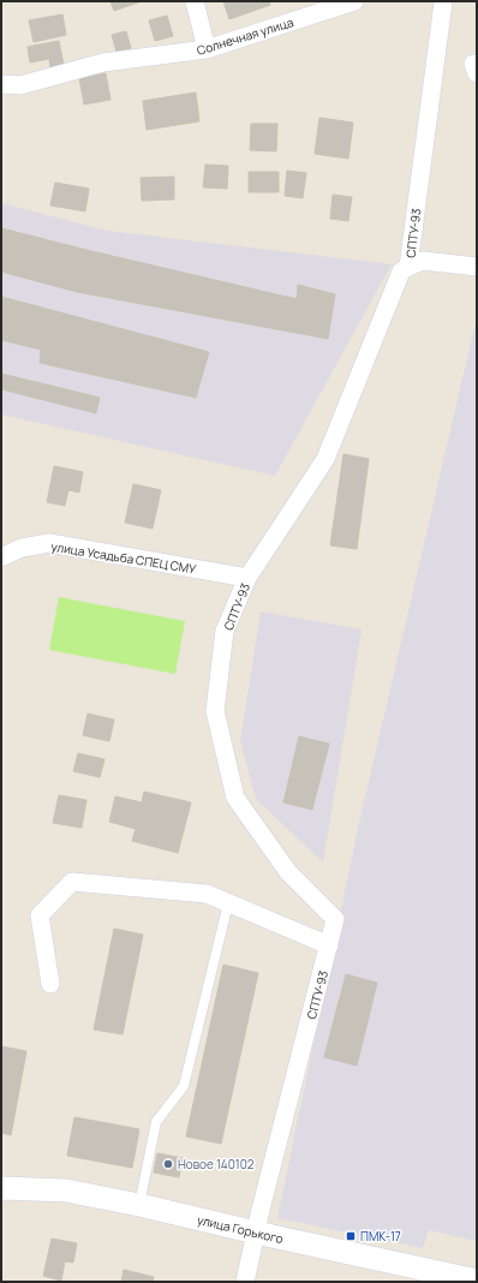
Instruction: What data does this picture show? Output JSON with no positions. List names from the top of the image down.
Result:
{
  "streets": {
    "street": [
      "Солнечная улица",
      "СПТУ-93",
      "улица Усадьба СПЕЦ СМУ",
      "улица Горького"
    ]
  },
  "crossings": [
    ["СПТУ-93", "улица Усадьба СПЕЦ СМУ"],
    ["СПТУ-93", "улица Горького"]
  ],
  "places": {
    "other": ["Новое 140102"],
    "transit": ["ПМК-17"]
  }
}
